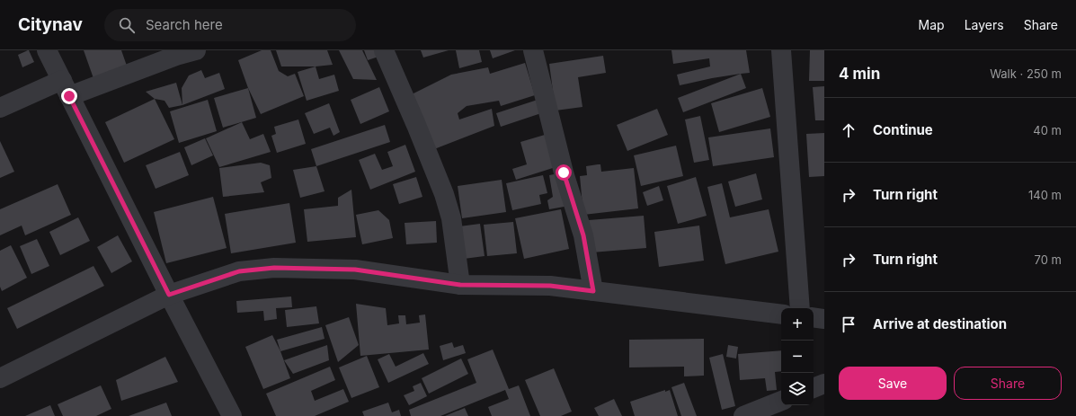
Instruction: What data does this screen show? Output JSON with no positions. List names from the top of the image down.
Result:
{
  "page": {
    "header": "Citynav",
    "search": "Search here",
    "nav": ["Map", "Layers", "Share"],
    "heading": ["4 min", "Walk · 250 m"],
    "list": [
      ["Continue", "40 m"],
      ["Turn right", "140 m"],
      ["Turn right", "70 m"],
      "Arrive at destination"
    ],
    "map_buttons": ["+", "−"],
    "buttons": ["Save", "Share"]
  }
}
